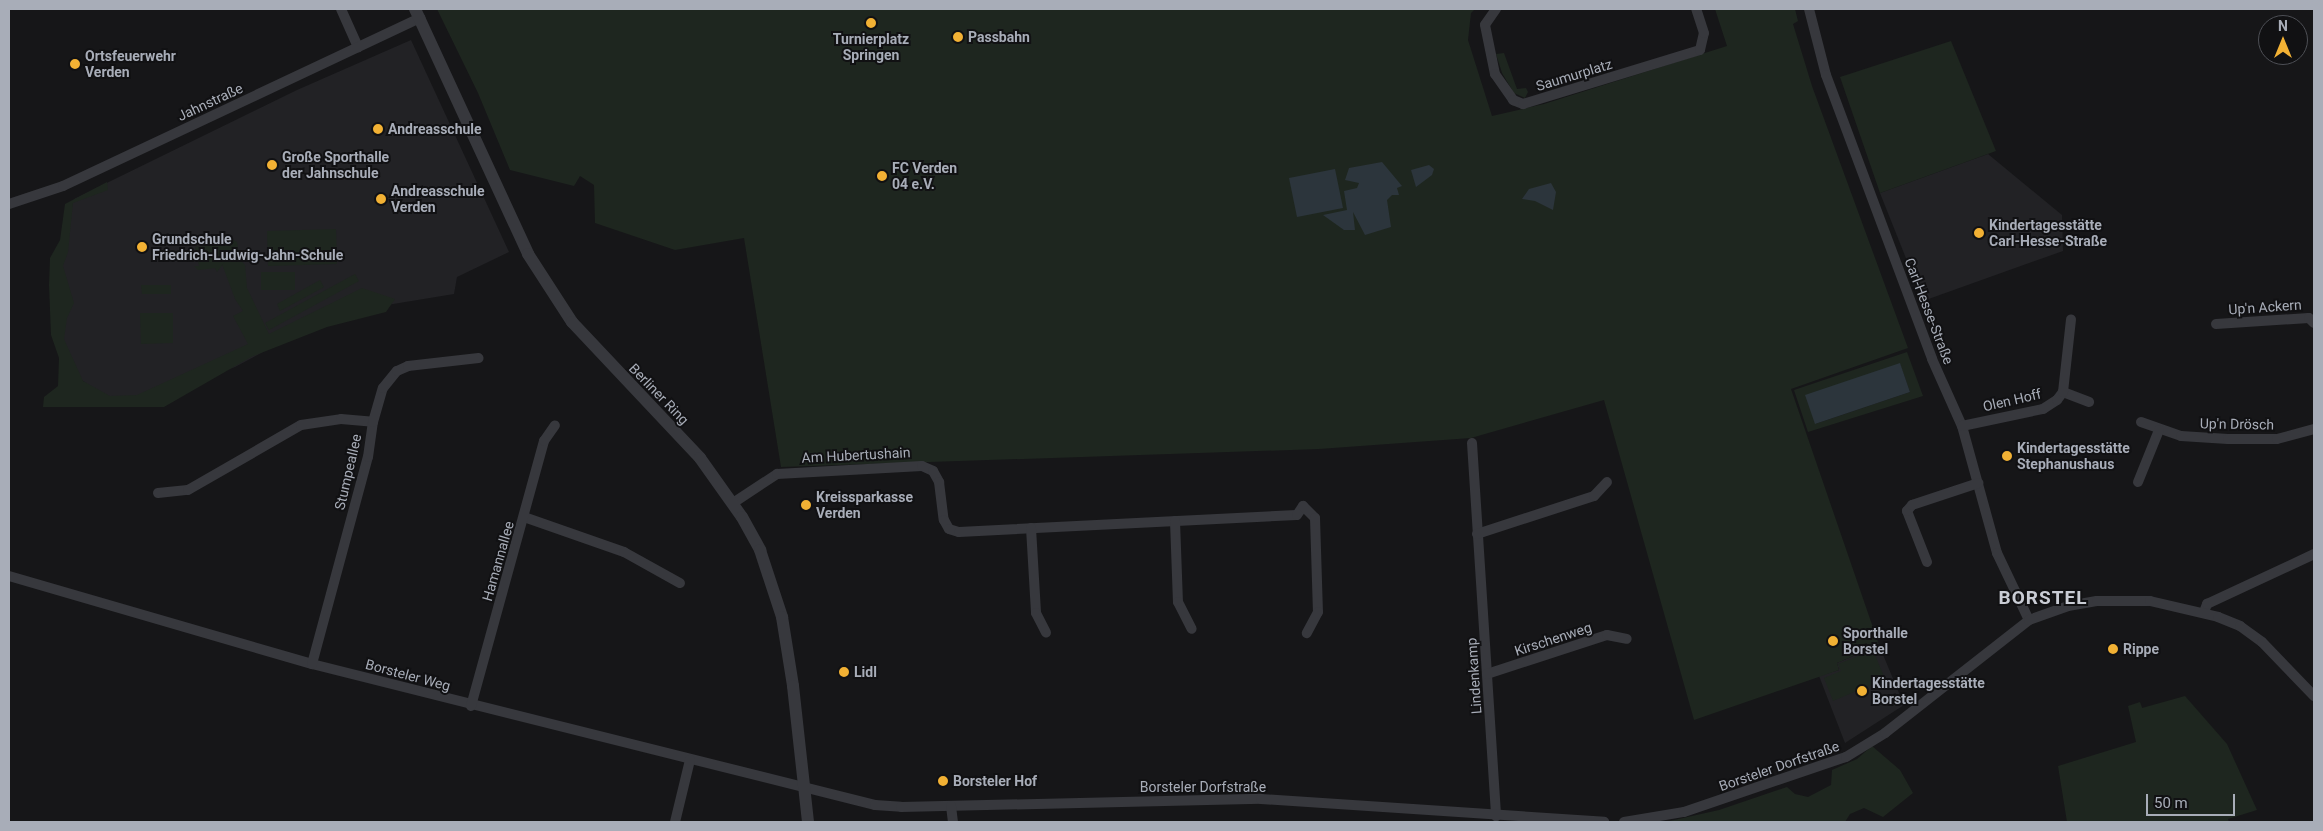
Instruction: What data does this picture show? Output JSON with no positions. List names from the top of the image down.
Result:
{
  "streets": {
    "street": [
      "Saumurplatz",
      "Jahnstraße",
      "Up'n Ackern",
      "Carl-Hesse-Straße",
      "Berliner Ring",
      "Olen Hoff",
      "Up'n Drösch",
      "Am Hubertushain",
      "Stumpeallee",
      "Hamannallee",
      "Kirschenweg",
      "Borsteler Weg",
      "Lindenkamp",
      "Borsteler Dorfstraße"
    ]
  },
  "crossings": [
    ["Jahnstraße", "Berliner Ring"],
    ["Carl-Hesse-Straße", "Olen Hoff"],
    ["Carl-Hesse-Straße", "Borsteler Dorfstraße"],
    ["Berliner Ring", "Am Hubertushain"],
    ["Berliner Ring", "Borsteler Weg"],
    ["Berliner Ring", "Borsteler Dorfstraße"],
    ["Stumpeallee", "Borsteler Weg"],
    ["Hamannallee", "Borsteler Weg"],
    ["Kirschenweg", "Lindenkamp"],
    ["Borsteler Weg", "Borsteler Dorfstraße"],
    ["Lindenkamp", "Borsteler Dorfstraße"]
  ],
  "districts": ["BORSTEL"],
  "places": [
    "Turnierplatz Springen",
    "Passbahn",
    "Ortsfeuerwehr Verden",
    "Andreasschule",
    "Große Sporthalle der Jahnschule",
    "FC Verden 04 e.V.",
    "Andreasschule Verden",
    "Kindertagesstätte Carl-Hesse-Straße",
    "Grundschule Friedrich-Ludwig-Jahn-Schule",
    "Kindertagesstätte Stephanushaus",
    "Kreissparkasse Verden",
    "Sporthalle Borstel",
    "Rippe",
    "Lidl",
    "Kindertagesstätte Borstel",
    "Borsteler Hof"
  ],
  "scale_bar": "50 m",
  "north": "top"
}
